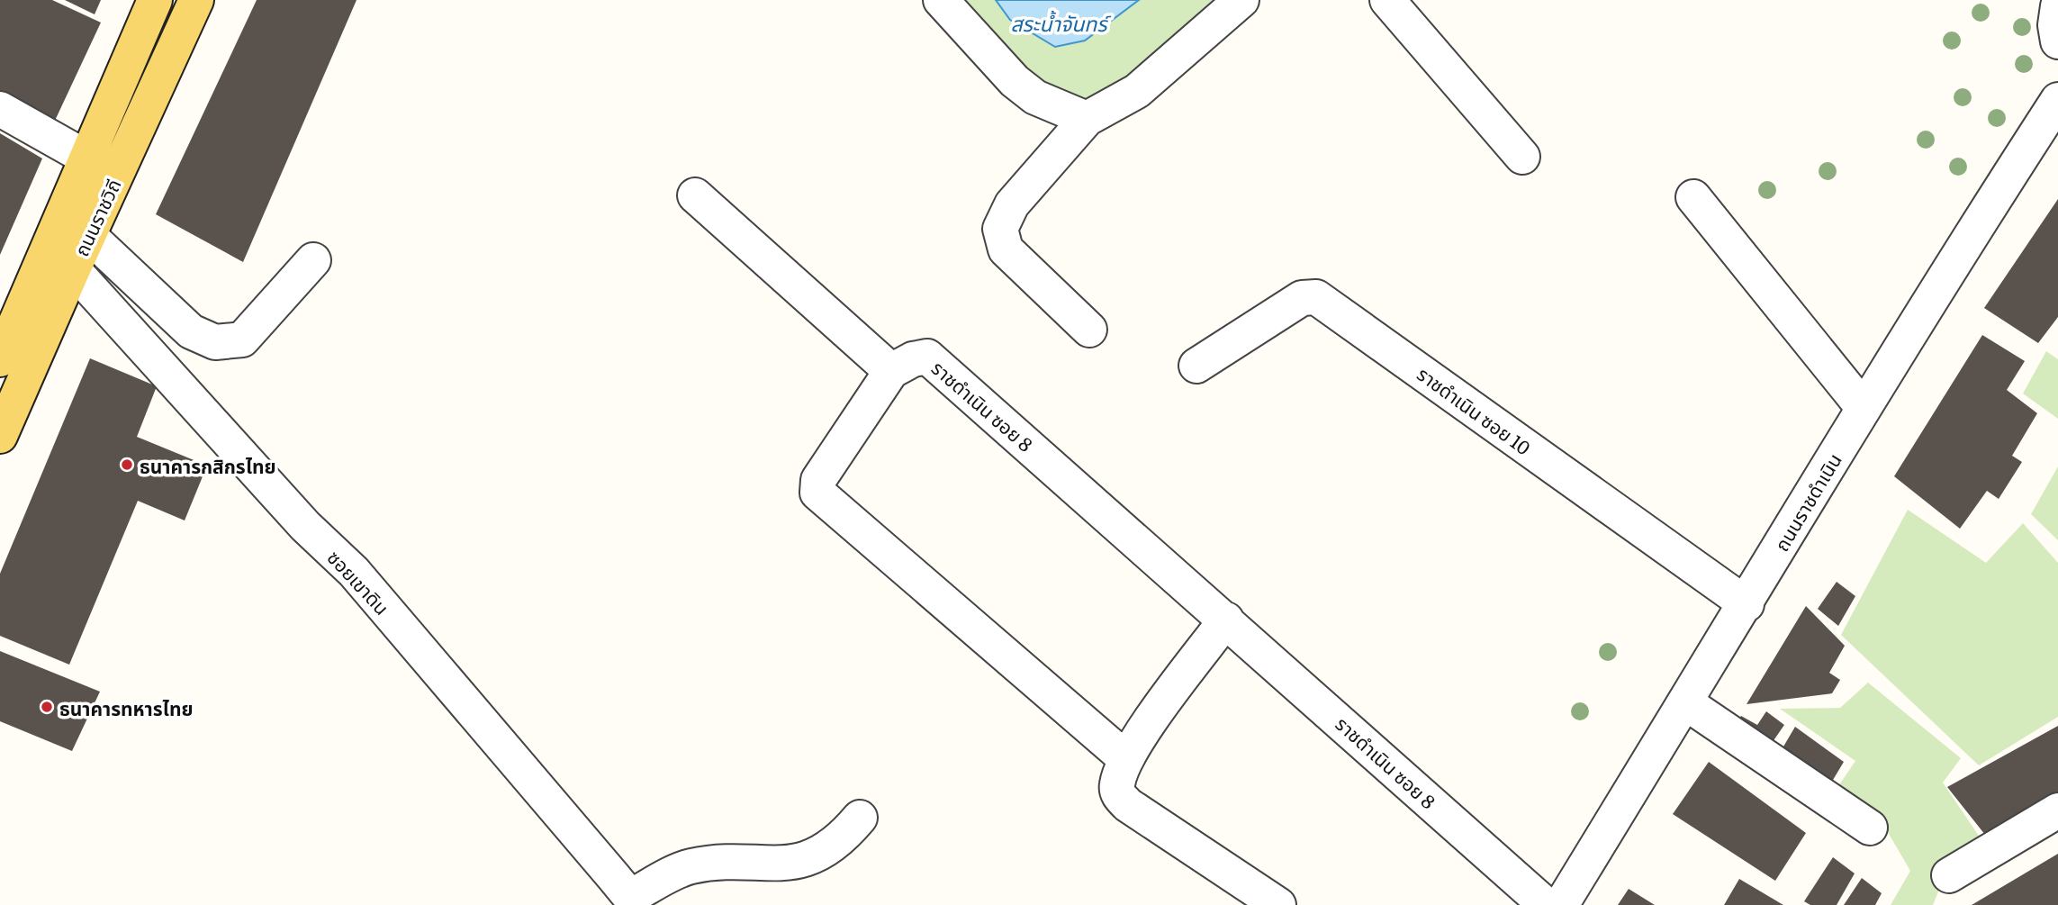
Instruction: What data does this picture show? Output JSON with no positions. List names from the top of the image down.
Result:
{
  "streets": {
    "main road": ["ถนนราชวิถี"],
    "street": [
      "ราชดำเนิน ซอย 8",
      "ราชดำเนิน ซอย 10",
      "ถนนราชดำเนิน",
      "ซอยเขาดิน"
    ]
  },
  "crossings": [
    ["ถนนราชวิถี", "ซอยเขาดิน"],
    ["ราชดำเนิน ซอย 10", "ถนนราชดำเนิน"]
  ],
  "water": ["สระน้ำจันทร์"],
  "places": ["ธนาคารกสิกรไทย", "ธนาคารทหารไทย"]
}
